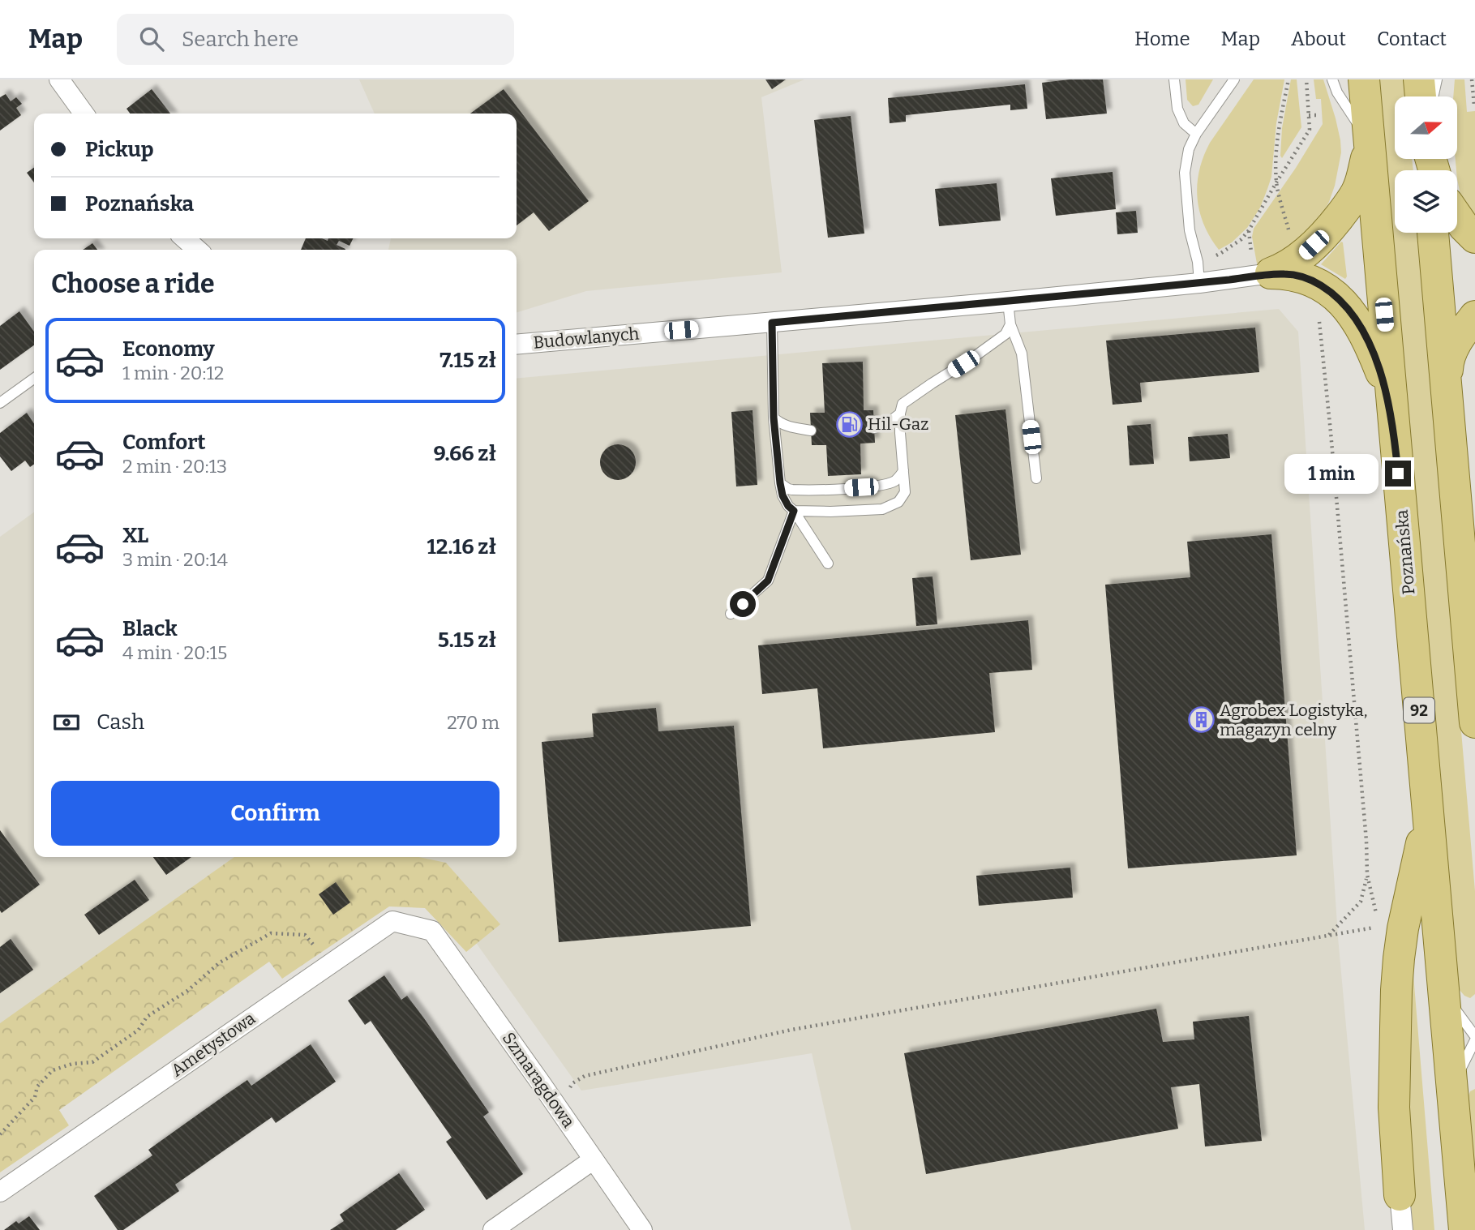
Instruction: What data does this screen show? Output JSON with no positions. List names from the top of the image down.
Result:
{
  "streets": {
    "main road": ["Poznańska", "92"],
    "street": ["Budowlanych", "Ametystowa", "Szmaragdowa"]
  },
  "crossings": [
    ["Poznańska", "92"],
    ["Ametystowa", "Szmaragdowa"]
  ],
  "places": {
    "fuel station": ["Hil-Gaz"],
    "building": ["Agrobex Logistyka, magazyn celny"]
  },
  "north": "right",
  "page": {
    "header": "Map",
    "search": "Search here",
    "nav": [
      "Home",
      "Map",
      "About",
      "Contact"
    ],
    "banner": ["Pickup", "Poznańska"],
    "heading": "Choose a ride",
    "list": [
      {
        "name": "Economy",
        "note": "1 min · 20:12",
        "value": "7.15 zł"
      },
      {
        "name": "Comfort",
        "note": "2 min · 20:13",
        "value": "9.66 zł"
      },
      {
        "name": "XL",
        "note": "3 min · 20:14",
        "value": "12.16 zł"
      },
      {
        "name": "Black",
        "note": "4 min · 20:15",
        "value": "5.15 zł"
      }
    ],
    "bubble": "1 min",
    "pay": ["Cash", "270 m"],
    "buttons": "Confirm"
  }
}
